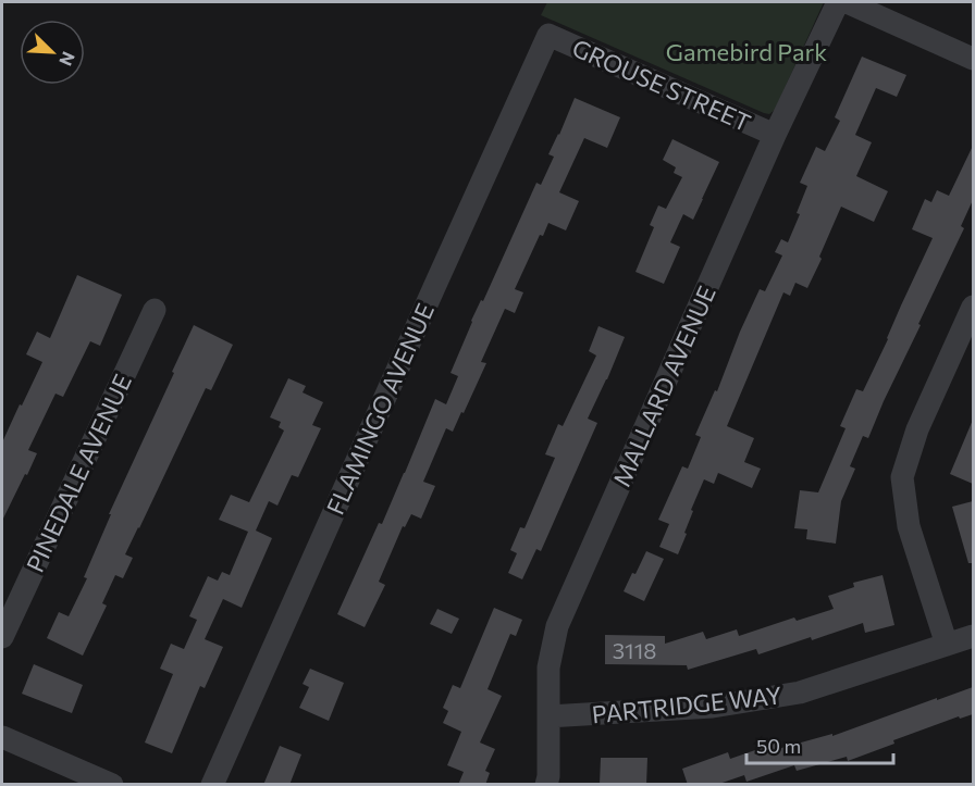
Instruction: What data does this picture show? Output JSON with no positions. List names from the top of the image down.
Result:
{
  "streets": {
    "street": [
      "GROUSE STREET",
      "MALLARD AVENUE",
      "FLAMINGO AVENUE",
      "PINEDALE AVENUE",
      "PARTRIDGE WAY"
    ]
  },
  "crossings": [
    ["GROUSE STREET", "MALLARD AVENUE"],
    ["GROUSE STREET", "FLAMINGO AVENUE"],
    ["MALLARD AVENUE", "PARTRIDGE WAY"]
  ],
  "parks": ["Gamebird Park"],
  "house_numbers": ["3118"],
  "scale_bar": "50 m",
  "north": "bottom right"
}
